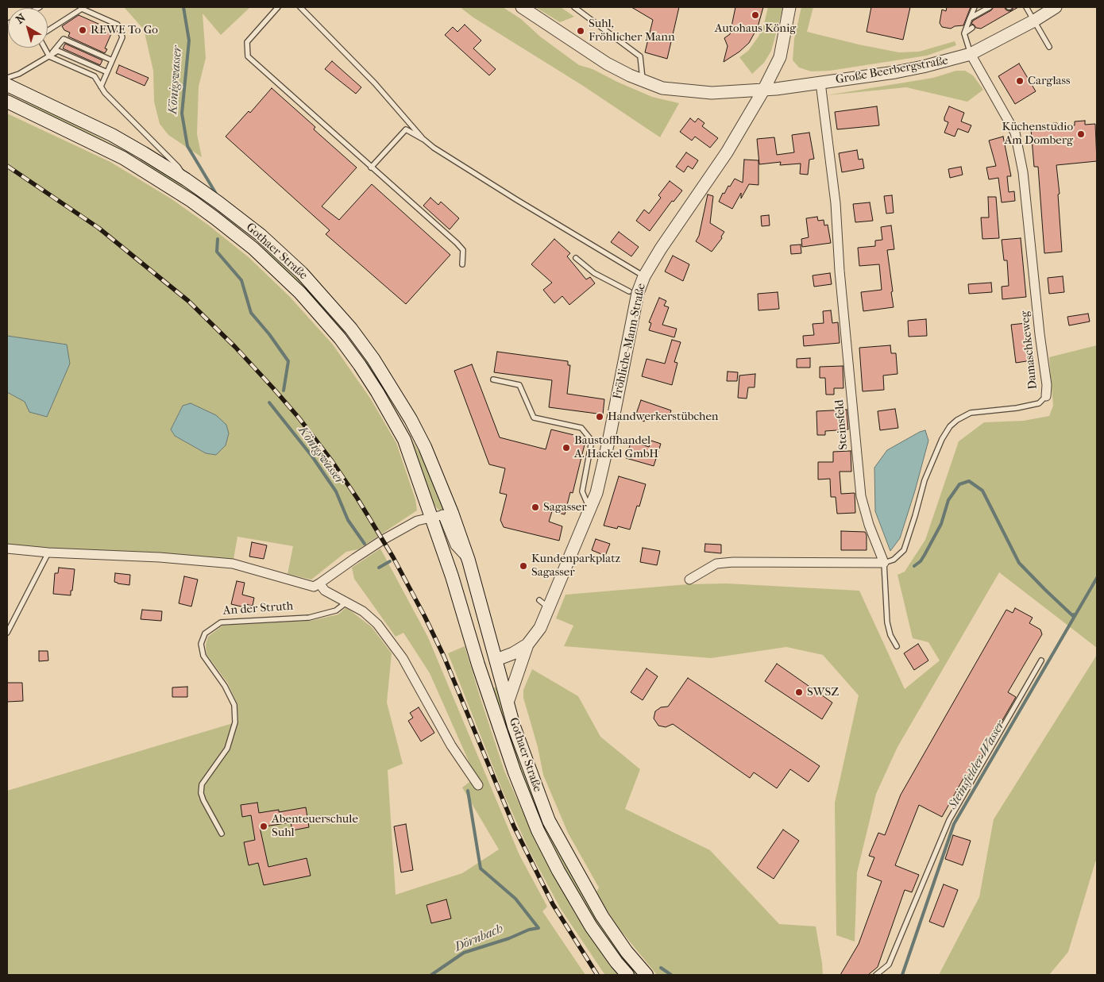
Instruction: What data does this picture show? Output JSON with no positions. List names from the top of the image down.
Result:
{
  "streets": {
    "main road": ["Gothaer Straße"],
    "street": [
      "Große Beerbergstraße",
      "Fröhliche-Mann-Straße",
      "Damaschkeweg",
      "Steinsfeld"
    ],
    "lane": ["An der Struth"]
  },
  "crossings": [
    ["Große Beerbergstraße", "Fröhliche-Mann-Straße"],
    ["Große Beerbergstraße", "Damaschkeweg"],
    ["Große Beerbergstraße", "Steinsfeld"],
    ["Gothaer Straße", "Fröhliche-Mann-Straße"],
    ["Damaschkeweg", "Steinsfeld"]
  ],
  "water": ["Königswasser", "Steinsfelder Wasser", "Dörnbach"],
  "places": [
    "Autohaus König",
    "REWE To Go",
    "Suhl, Fröhlicher Mann",
    "Carglass",
    "Küchenstudio Am Domberg",
    "Handwerkerstübchen",
    "Baustoffhandel A. Hackel GmbH",
    "Sagasser",
    "Kundenparkplatz Sagasser",
    "SWSZ",
    "Abenteuerschule Suhl"
  ],
  "north": "top left"
}
